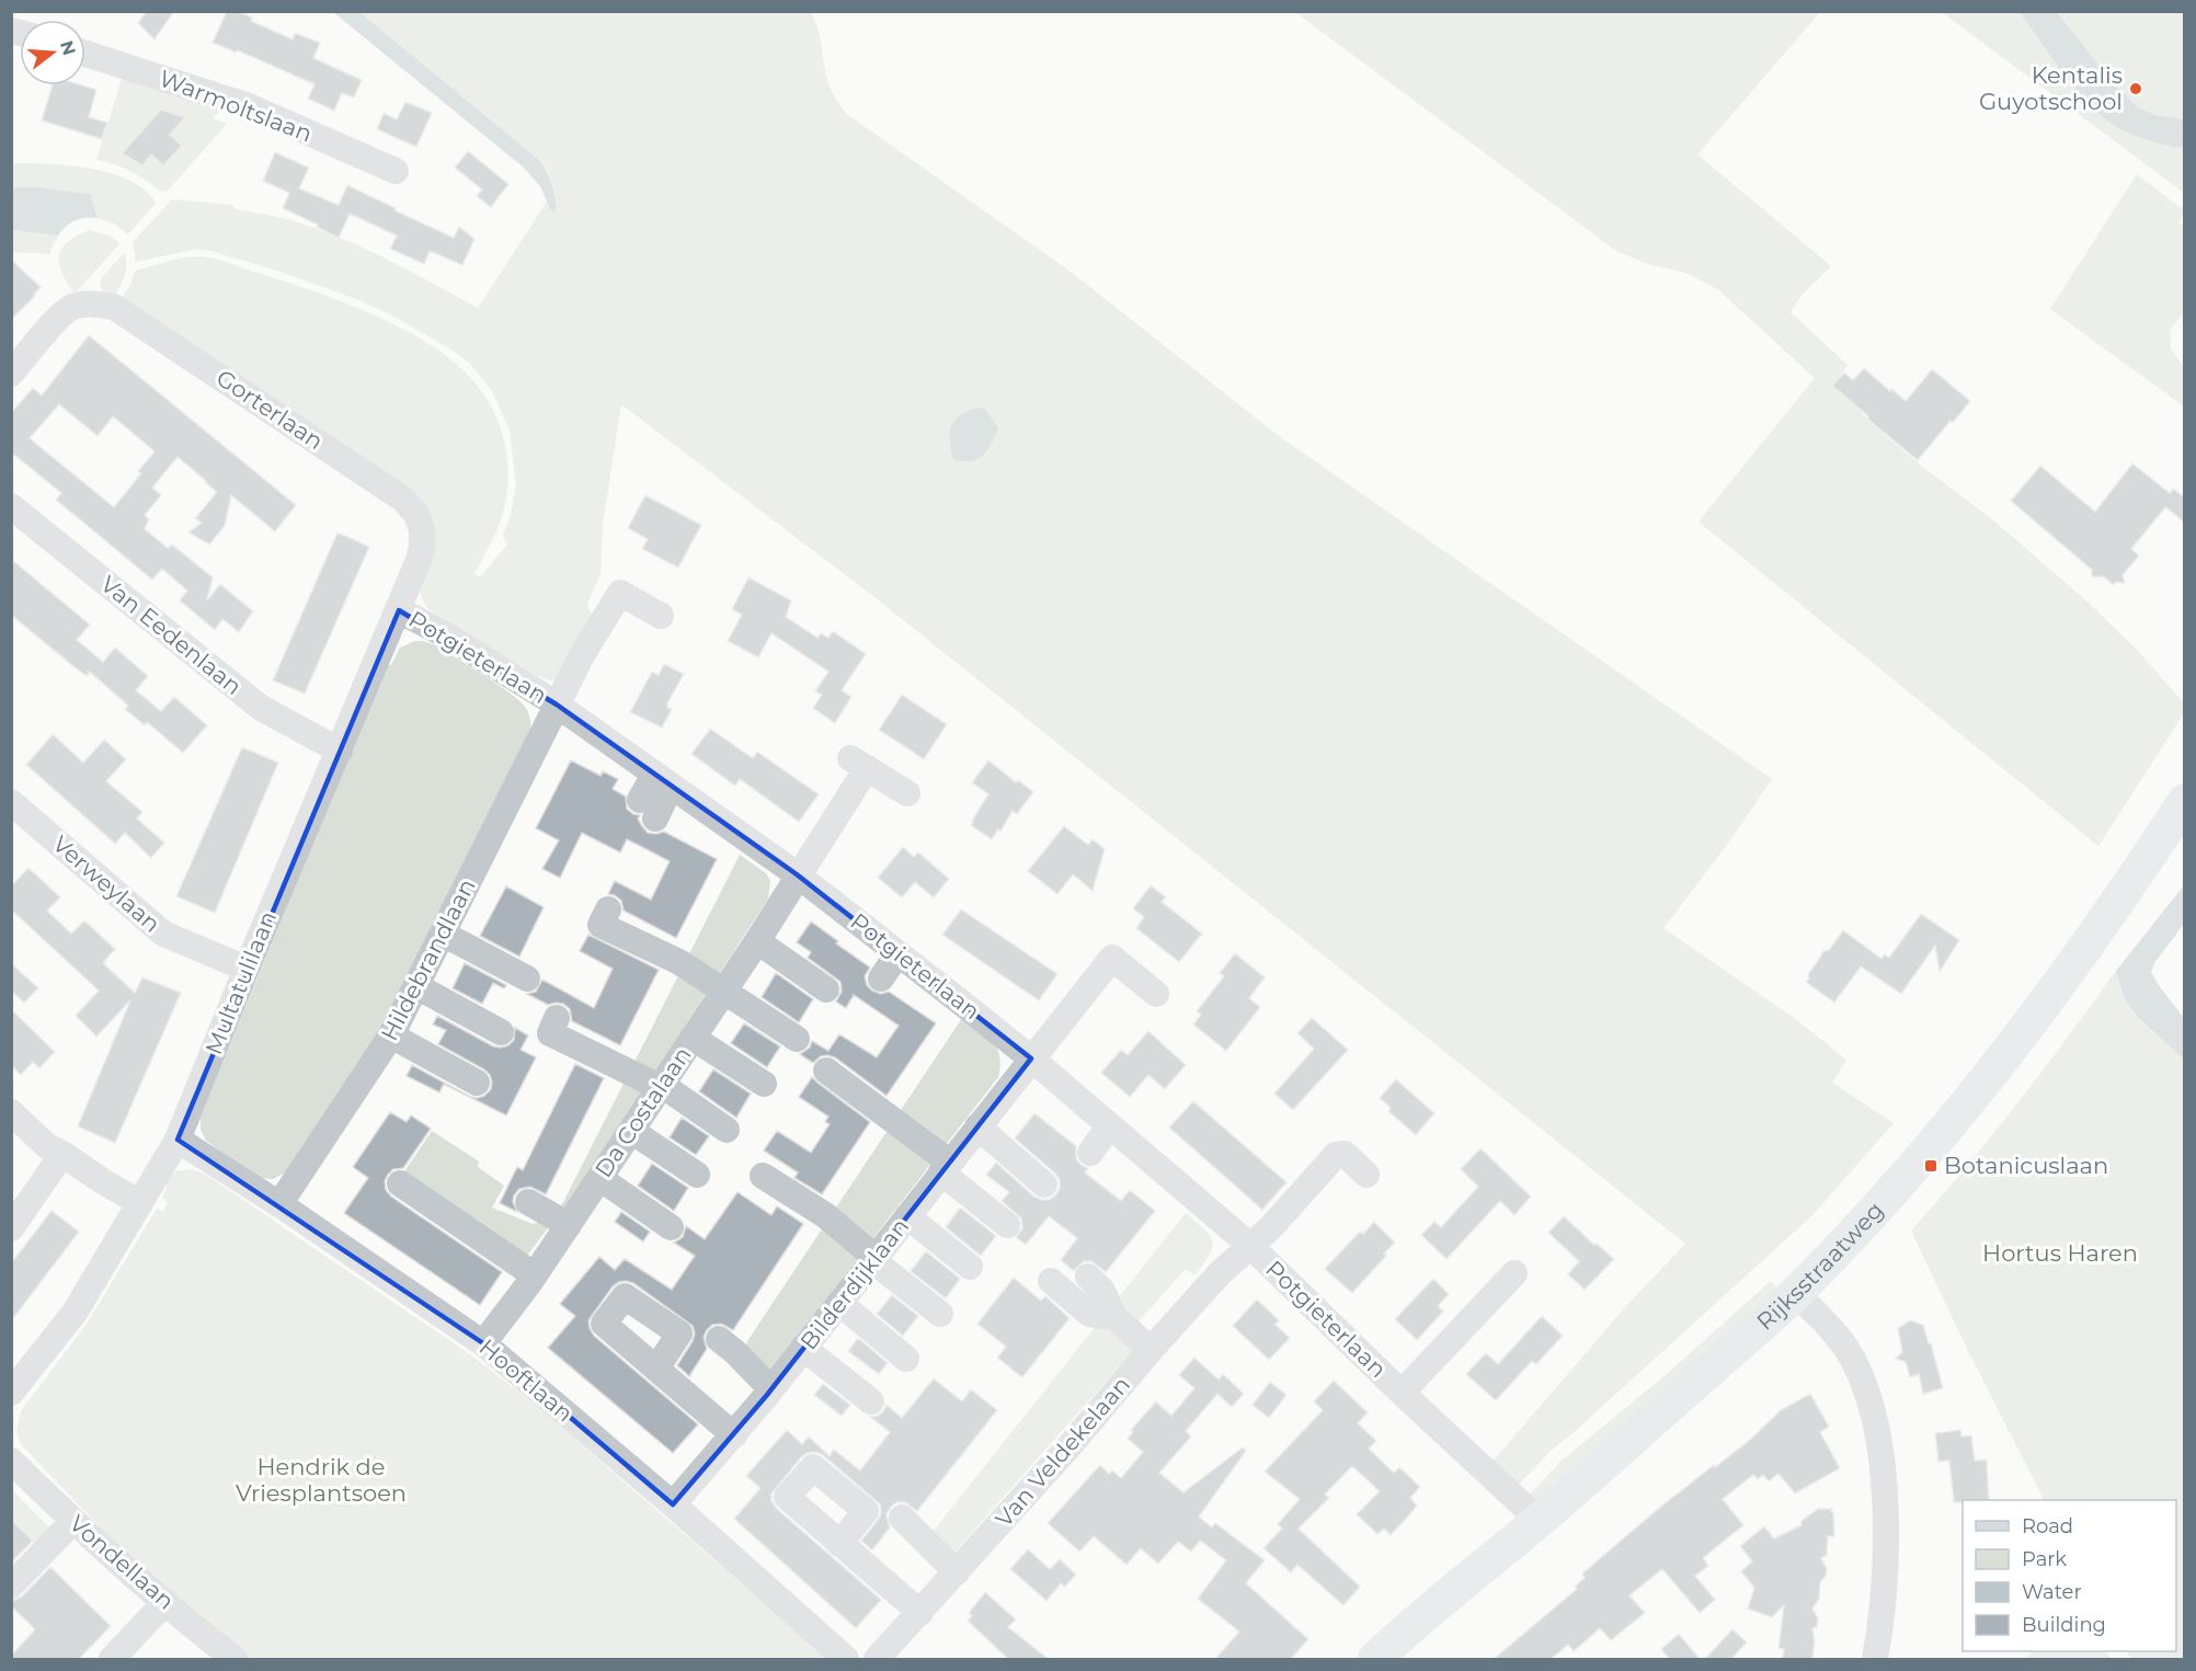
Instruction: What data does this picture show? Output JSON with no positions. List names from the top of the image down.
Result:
{
  "streets": {
    "main road": ["Rijksstraatweg"],
    "street": [
      "Warmoltslaan",
      "Gorterlaan",
      "Van Eedenlaan",
      "Potgieterlaan",
      "Verweylaan",
      "Hildebrandlaan",
      "Multatulilaan",
      "Da Costalaan",
      "Bilderdijklaan",
      "Hooftlaan",
      "Van Veldekelaan",
      "Vondellaan"
    ]
  },
  "crossings": [
    ["Gorterlaan", "Multatulilaan"],
    ["Van Eedenlaan", "Multatulilaan"],
    ["Potgieterlaan", "Hildebrandlaan"],
    ["Potgieterlaan", "Multatulilaan"],
    ["Potgieterlaan", "Da Costalaan"],
    ["Potgieterlaan", "Rijksstraatweg"],
    ["Potgieterlaan", "Bilderdijklaan"],
    ["Potgieterlaan", "Van Veldekelaan"],
    ["Verweylaan", "Multatulilaan"],
    ["Hildebrandlaan", "Hooftlaan"],
    ["Multatulilaan", "Hooftlaan"],
    ["Da Costalaan", "Hooftlaan"],
    ["Bilderdijklaan", "Hooftlaan"]
  ],
  "parks": ["Hortus Haren", "Hendrik de Vriesplantsoen"],
  "places": {
    "other": ["Kentalis Guyotschool"],
    "transit": ["Botanicuslaan"]
  },
  "legend": [
    "Road",
    "Park",
    "Water",
    "Building"
  ],
  "north": "right"
}
